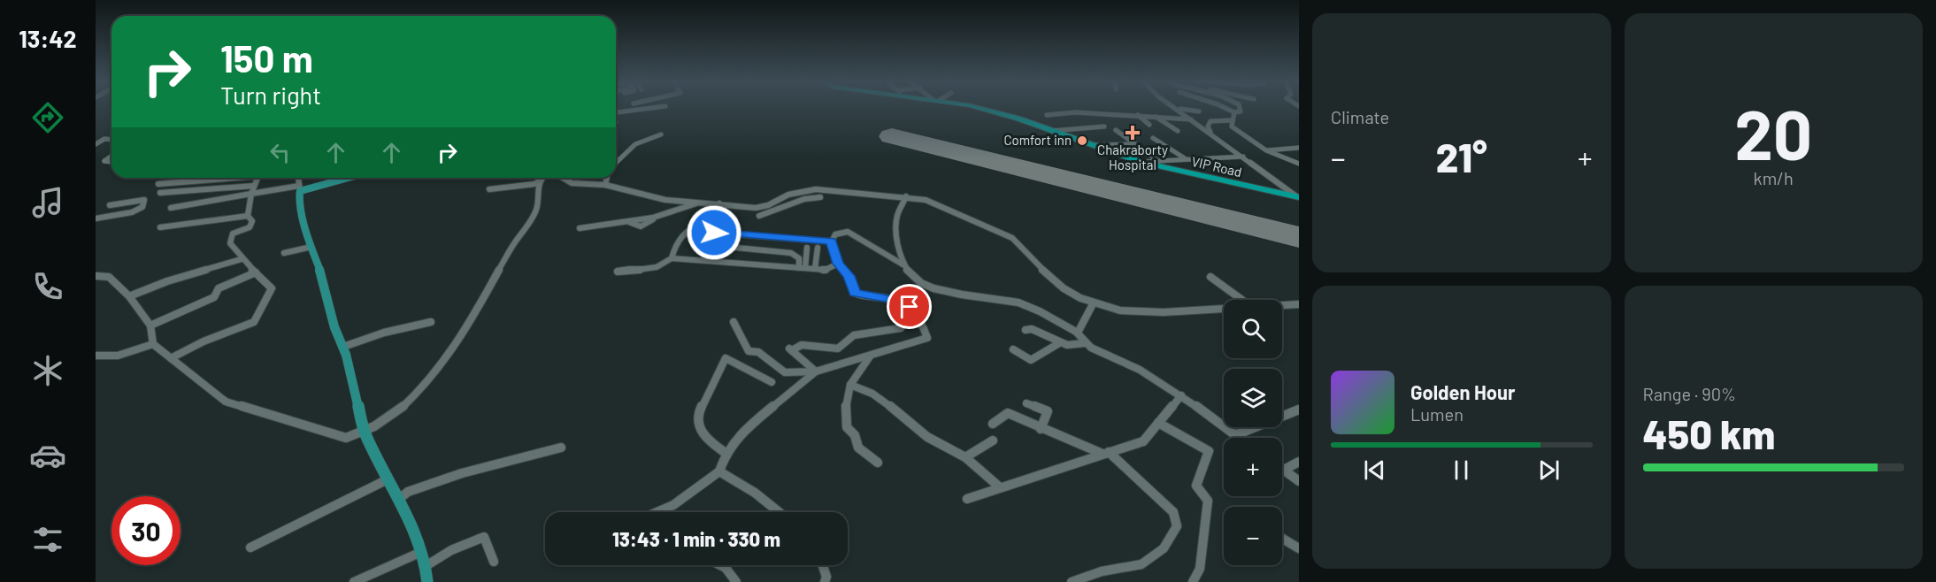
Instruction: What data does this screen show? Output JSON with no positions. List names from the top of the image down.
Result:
{
  "streets": {
    "highway": ["VIP Road"]
  },
  "places": {
    "health": ["Chakraborty Hospital"],
    "other": ["Comfort inn"]
  },
  "page": {
    "tabs": "13:42",
    "tile": [
      "Climate",
      ["20", "km/h"],
      ["Range · 90%", "450 km"]
    ],
    "turn": ["150 m", "Turn right"],
    "heat": ["−", "21°", "+"],
    "map_buttons": ["+", "−"],
    "song": ["Golden Hour", "Lumen"],
    "limit": "30",
    "trip": "13:43 · 1 min · 330 m"
  }
}
